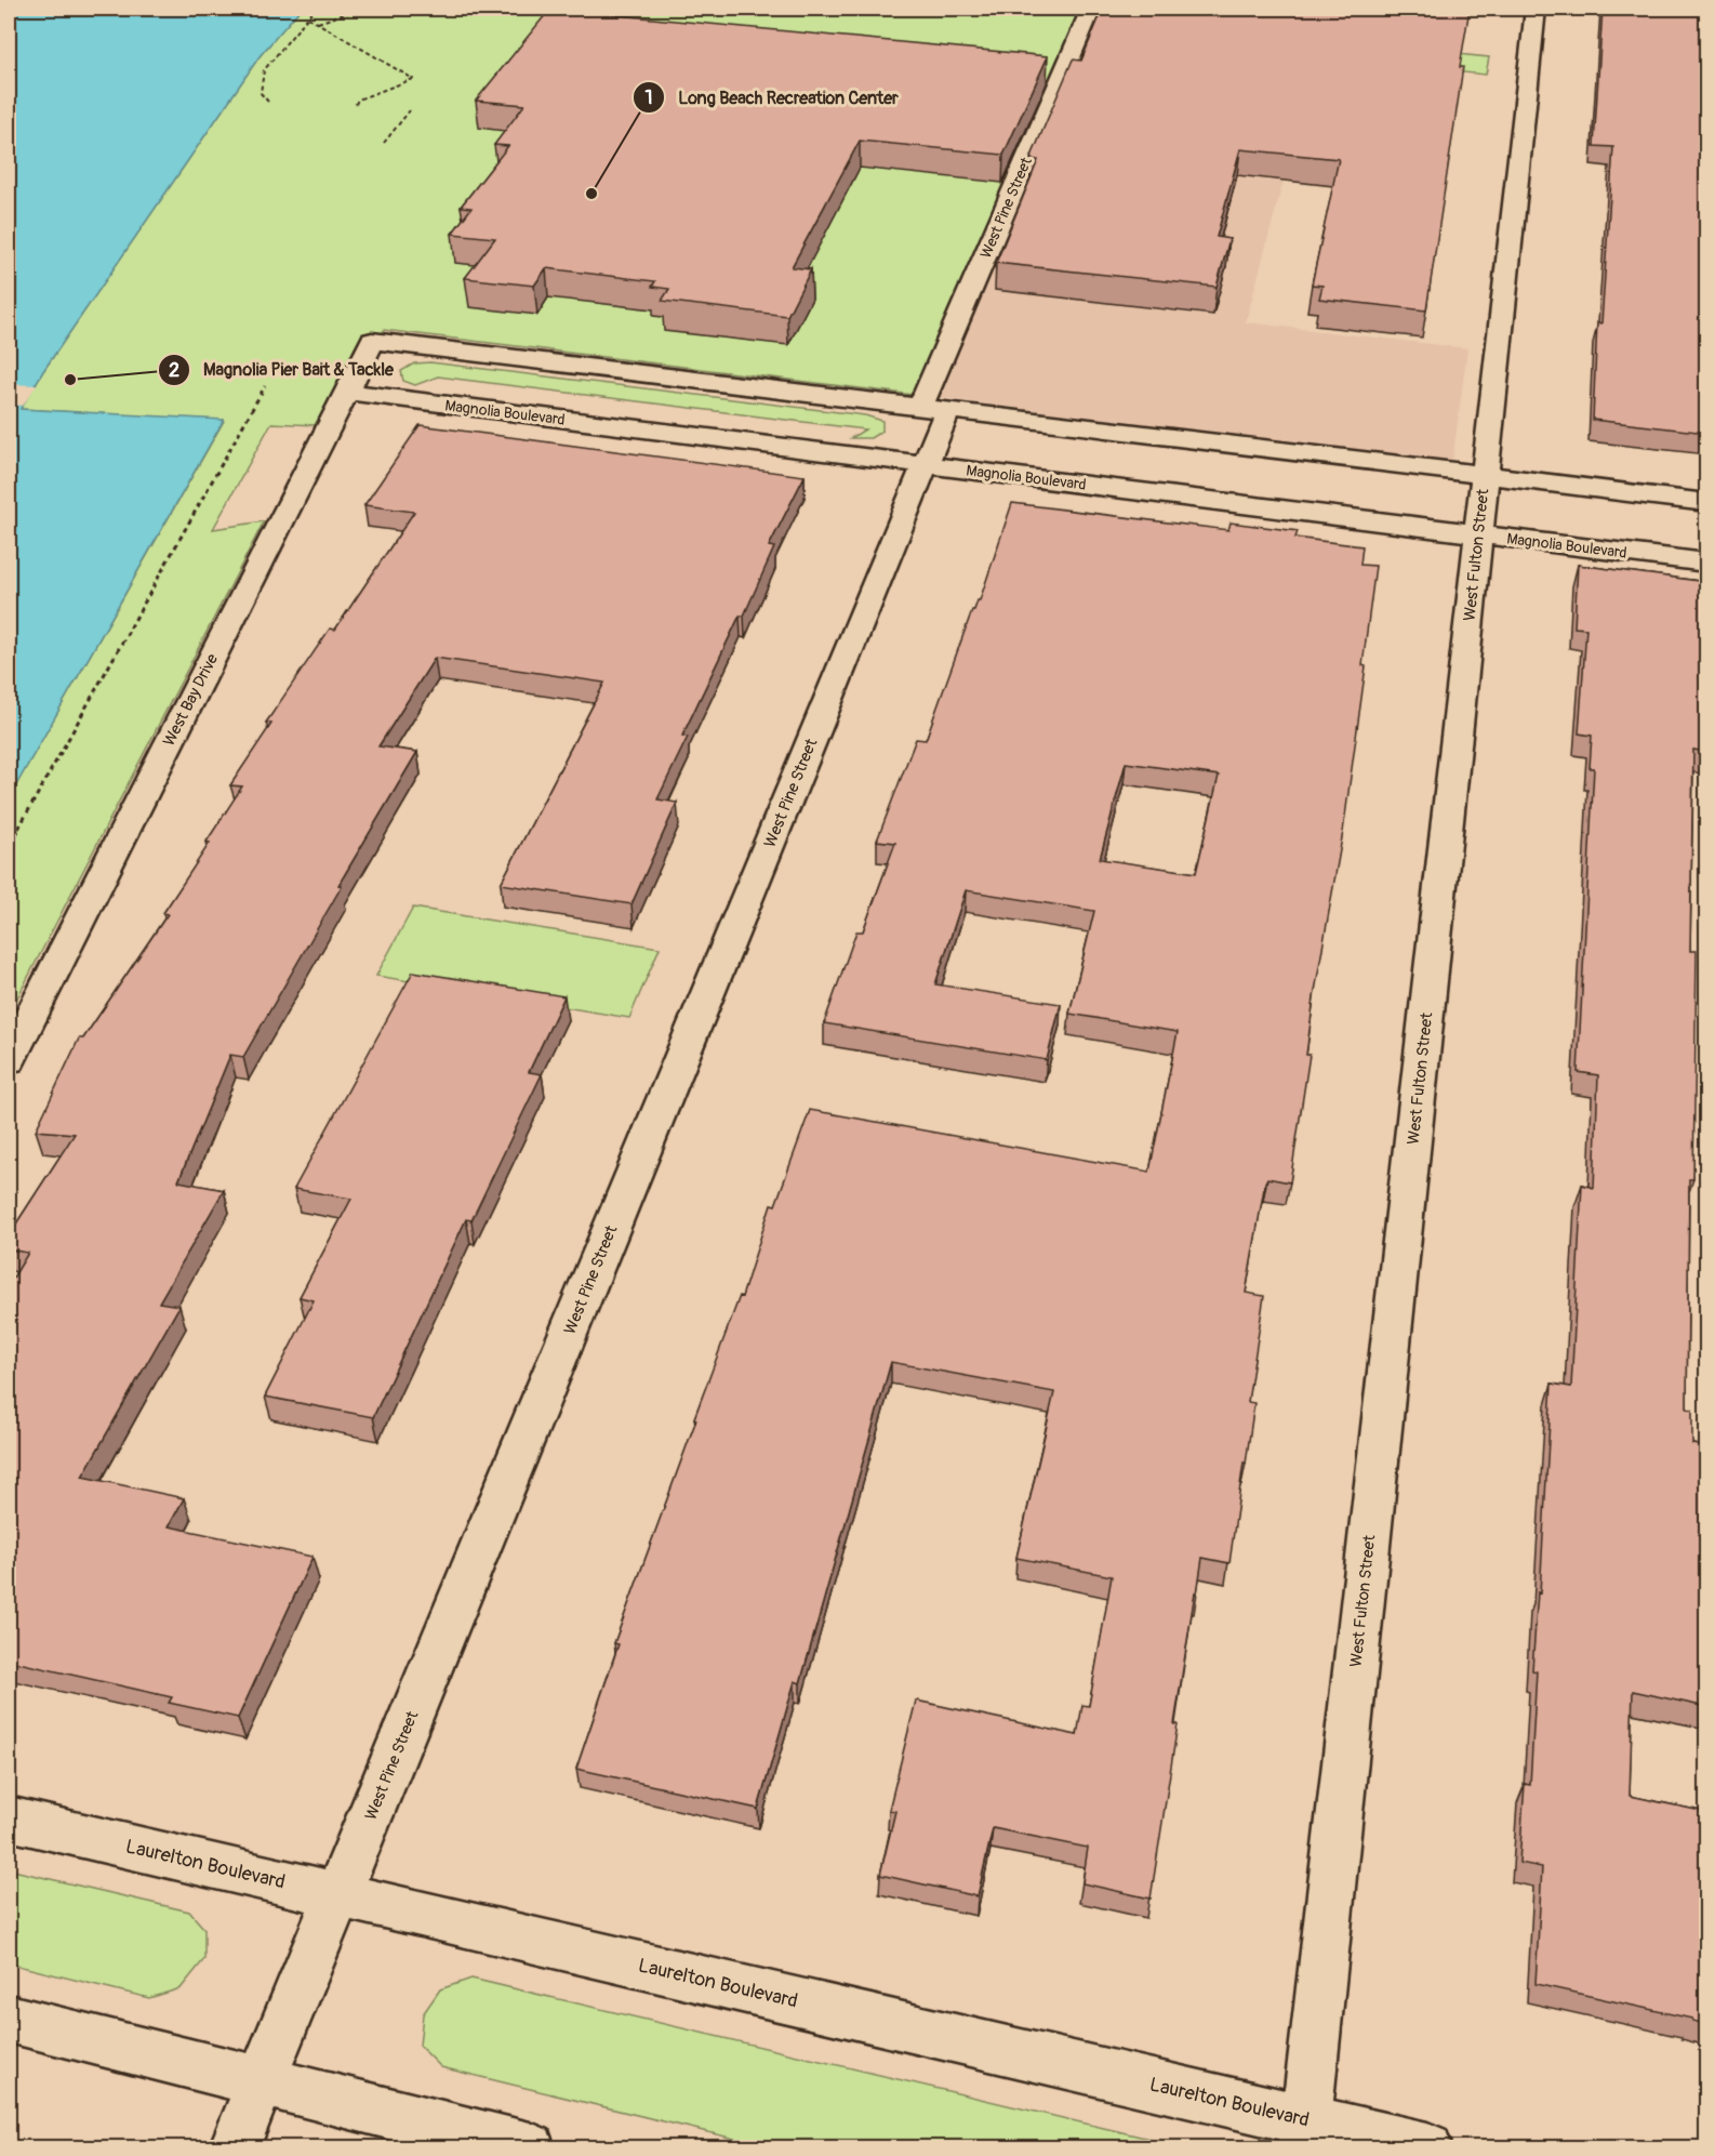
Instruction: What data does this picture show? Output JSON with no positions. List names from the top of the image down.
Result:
{
  "streets": {
    "street": [
      "West Pine Street",
      "Magnolia Boulevard",
      "West Fulton Street",
      "West Bay Drive",
      "Laurelton Boulevard"
    ]
  },
  "crossings": [
    ["West Pine Street", "Magnolia Boulevard"],
    ["West Pine Street", "West Bay Drive"],
    ["West Pine Street", "Laurelton Boulevard"],
    ["Magnolia Boulevard", "West Fulton Street"],
    ["Magnolia Boulevard", "West Bay Drive"],
    ["West Fulton Street", "Laurelton Boulevard"]
  ],
  "places": ["Long Beach Recreation Center", "Magnolia Pier Bait & Tackle"]
}
